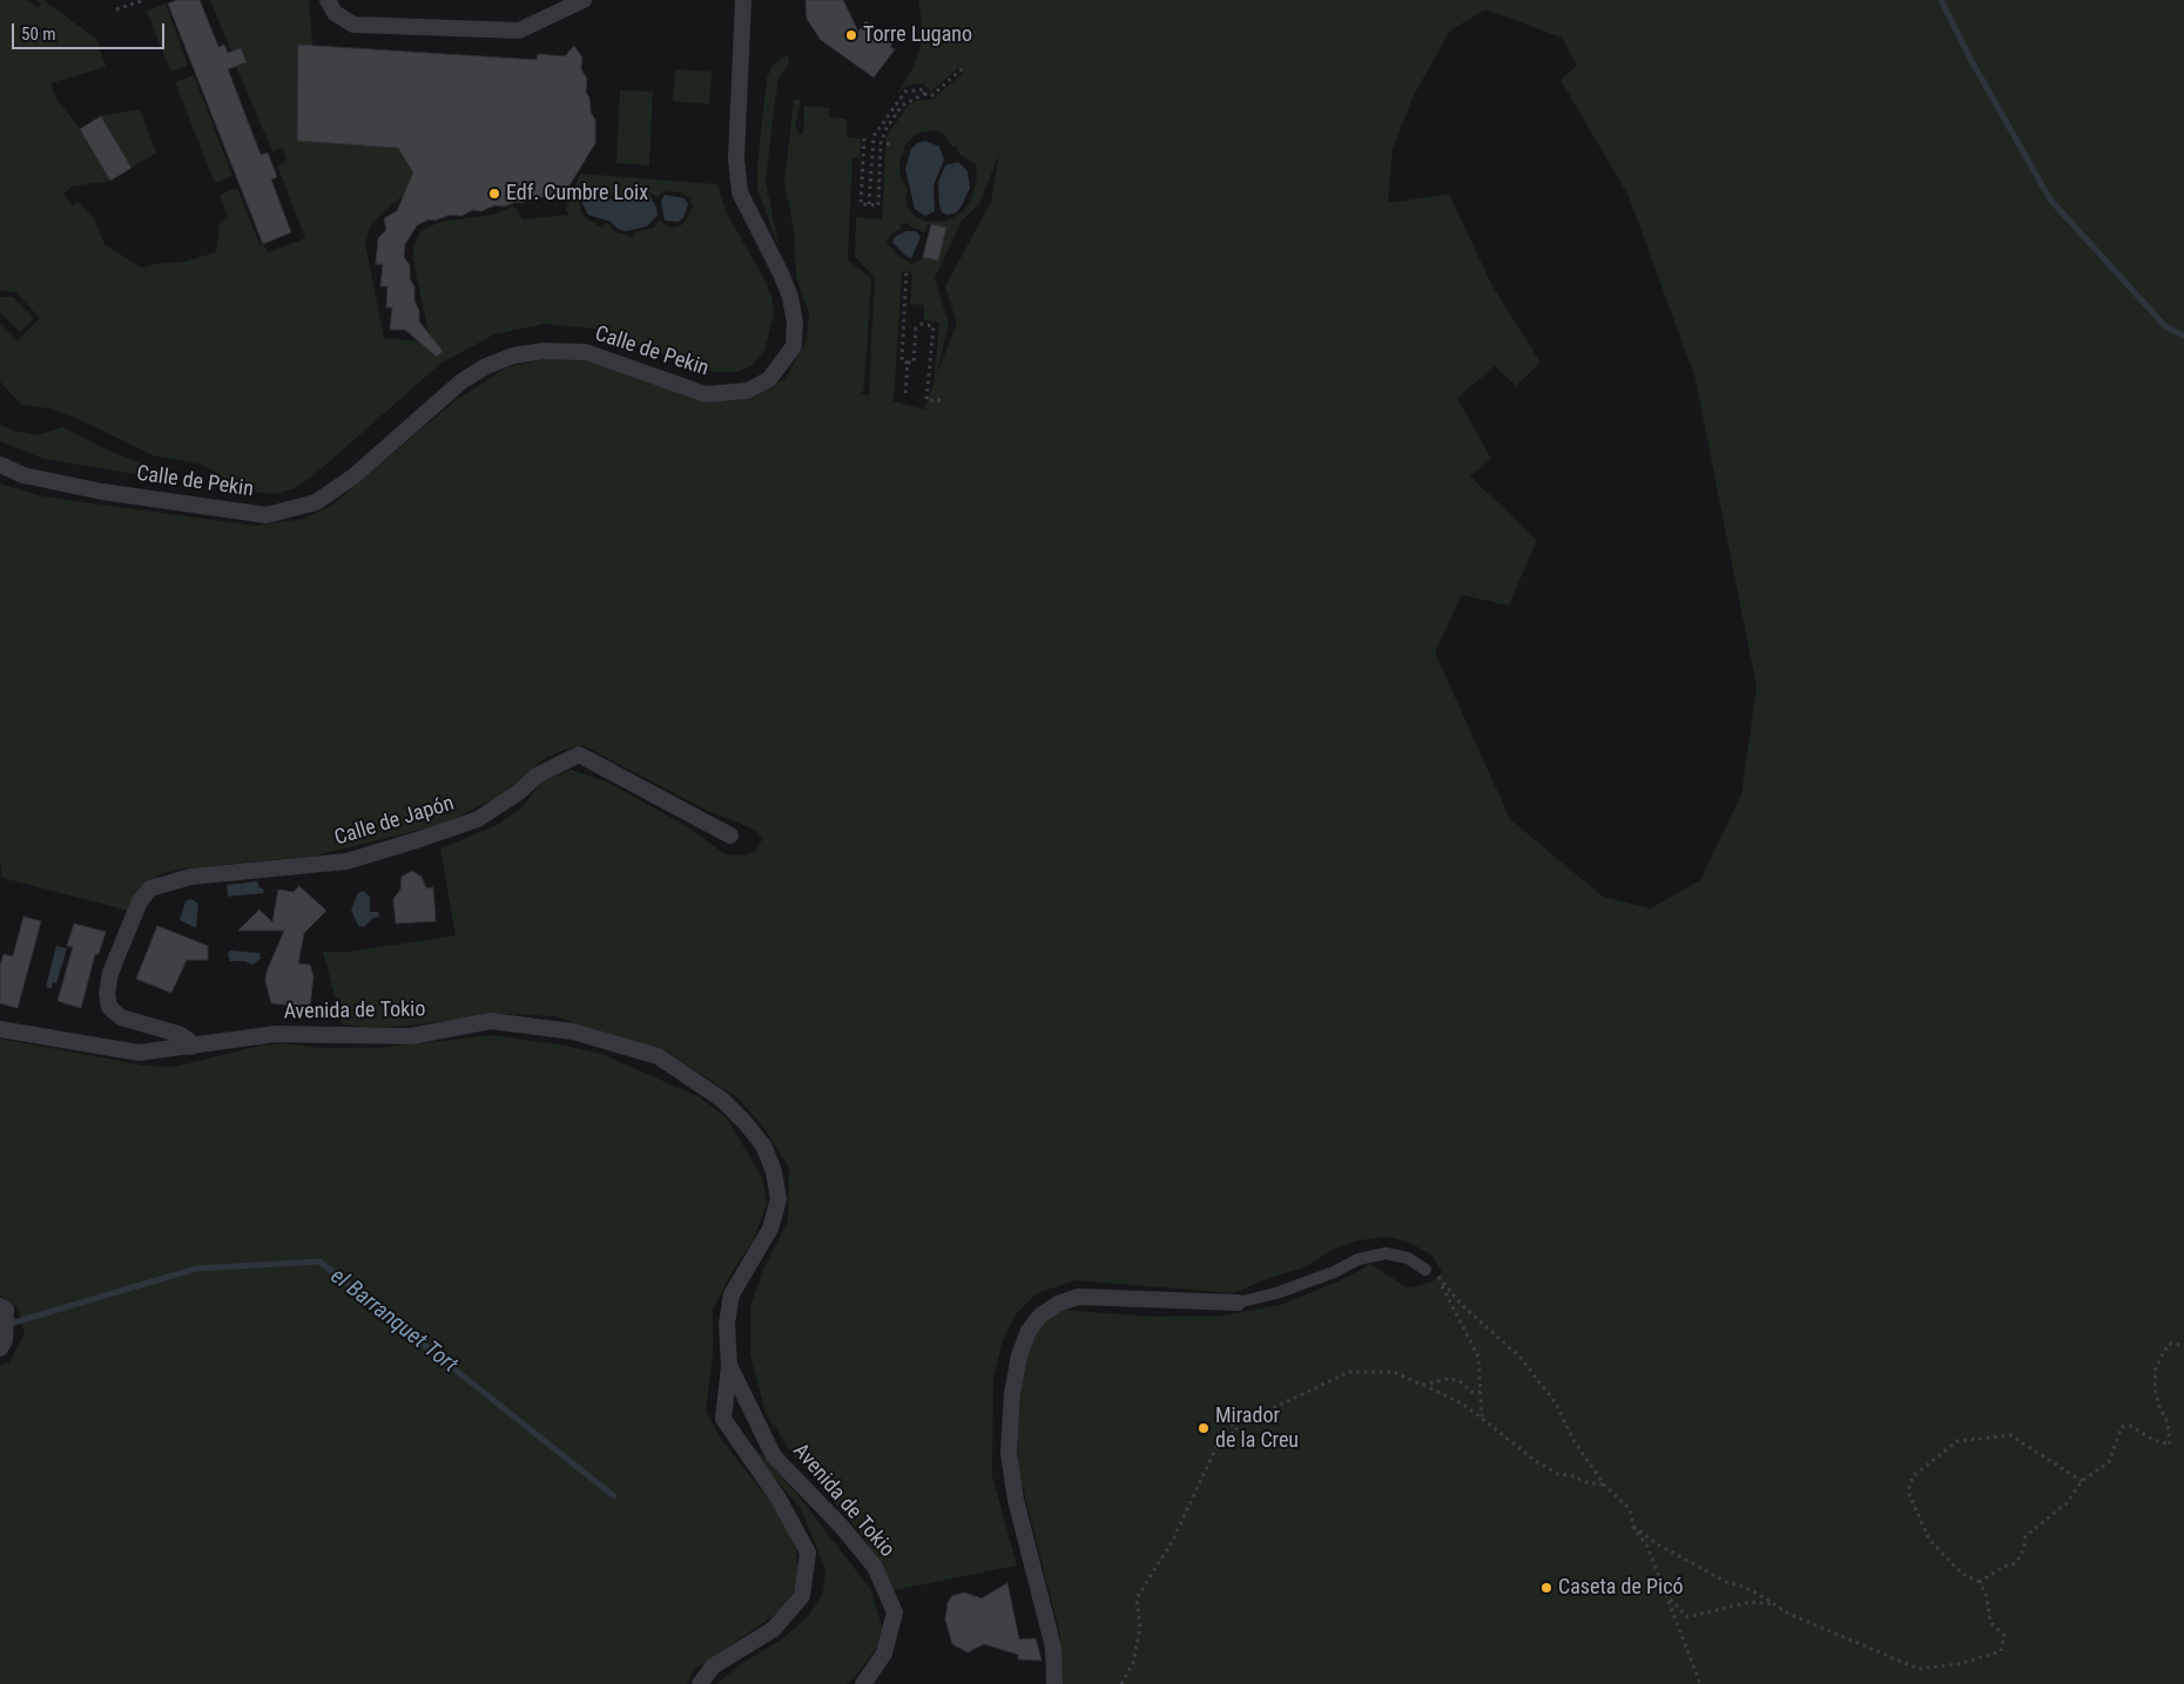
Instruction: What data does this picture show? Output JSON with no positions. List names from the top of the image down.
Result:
{
  "streets": {
    "street": ["Calle de Pekin", "Calle de Japón", "Avenida de Tokio"]
  },
  "crossings": [
    ["Calle de Japón", "Avenida de Tokio"]
  ],
  "water": ["el Barranquet Tort"],
  "places": [
    "Torre Lugano",
    "Edf. Cumbre Loix",
    "Mirador de la Creu",
    "Caseta de Picó"
  ],
  "scale_bar": "50 m"
}
